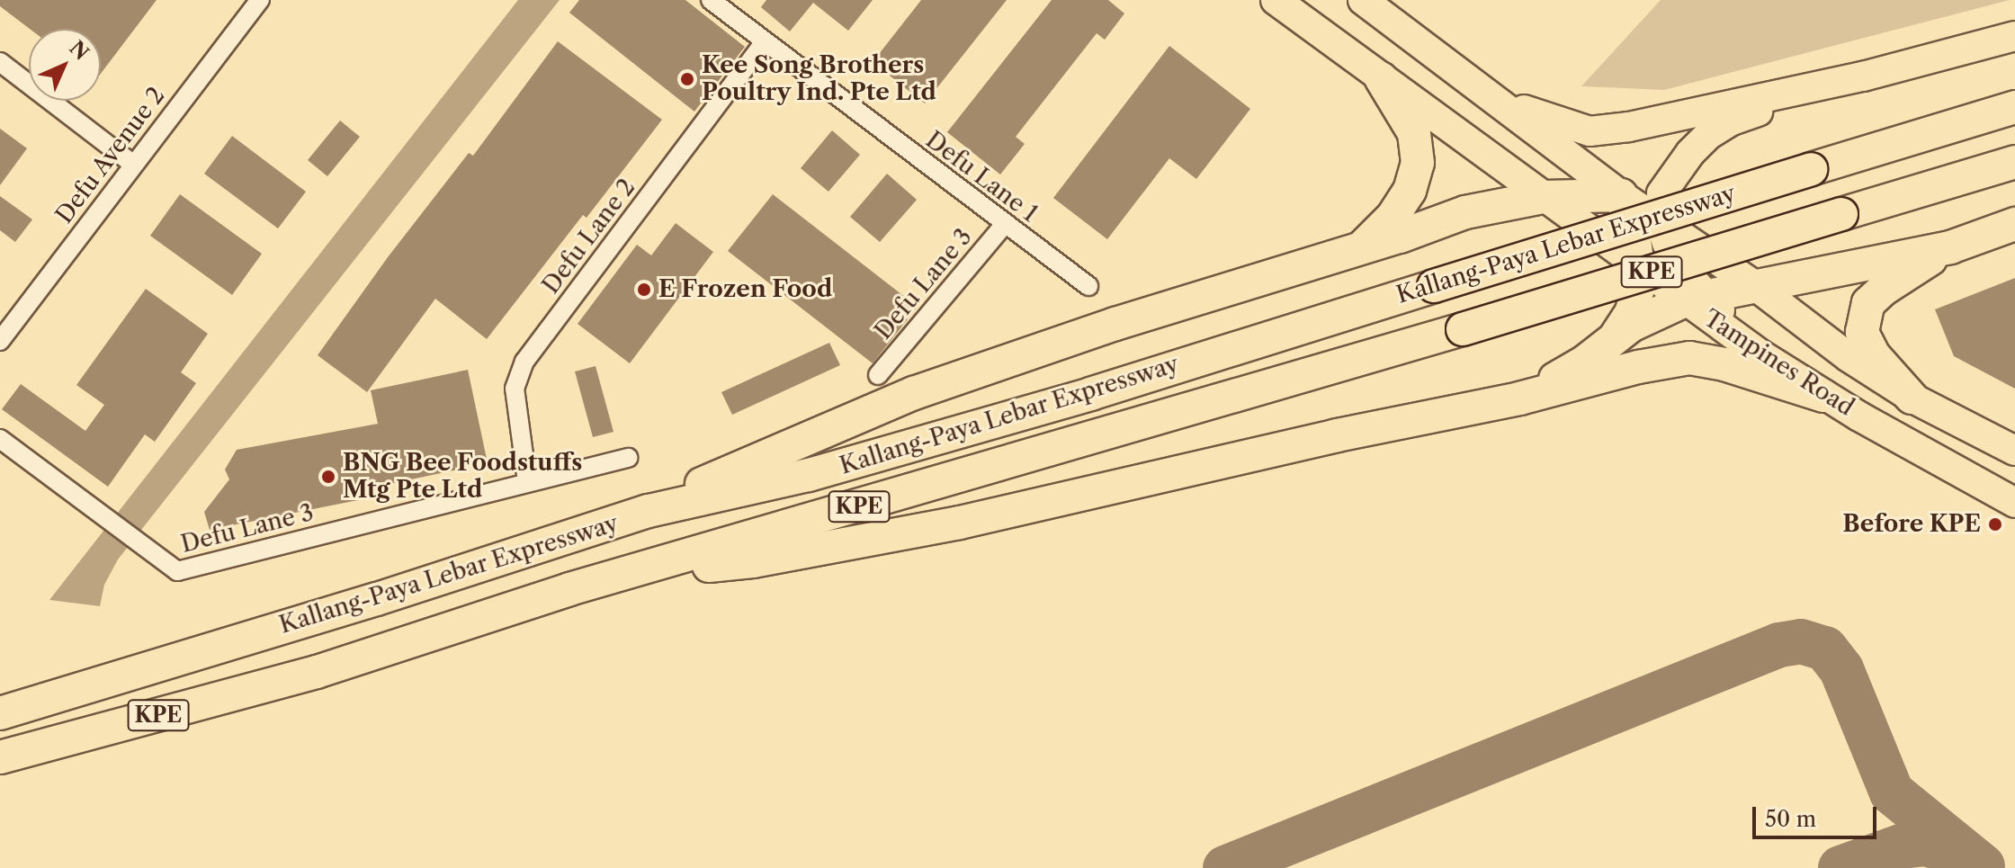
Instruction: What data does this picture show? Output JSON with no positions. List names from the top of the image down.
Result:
{
  "streets": {
    "highway": ["Kallang-Paya Lebar Expressway", "KPE"],
    "main road": ["Tampines Road"],
    "street": [
      "Defu Avenue 2",
      "Defu Lane 1",
      "Defu Lane 2",
      "Defu Lane 3"
    ]
  },
  "crossings": [
    ["Defu Lane 1", "Defu Lane 2"],
    ["Defu Lane 1", "Defu Lane 3"],
    ["Defu Lane 2", "Defu Lane 3"]
  ],
  "places": [
    "Kee Song Brothers Poultry Ind. Pte Ltd",
    "E Frozen Food",
    "BNG Bee Foodstuffs Mtg Pte Ltd",
    "Before KPE"
  ],
  "scale_bar": "50 m",
  "north": "top right"
}
